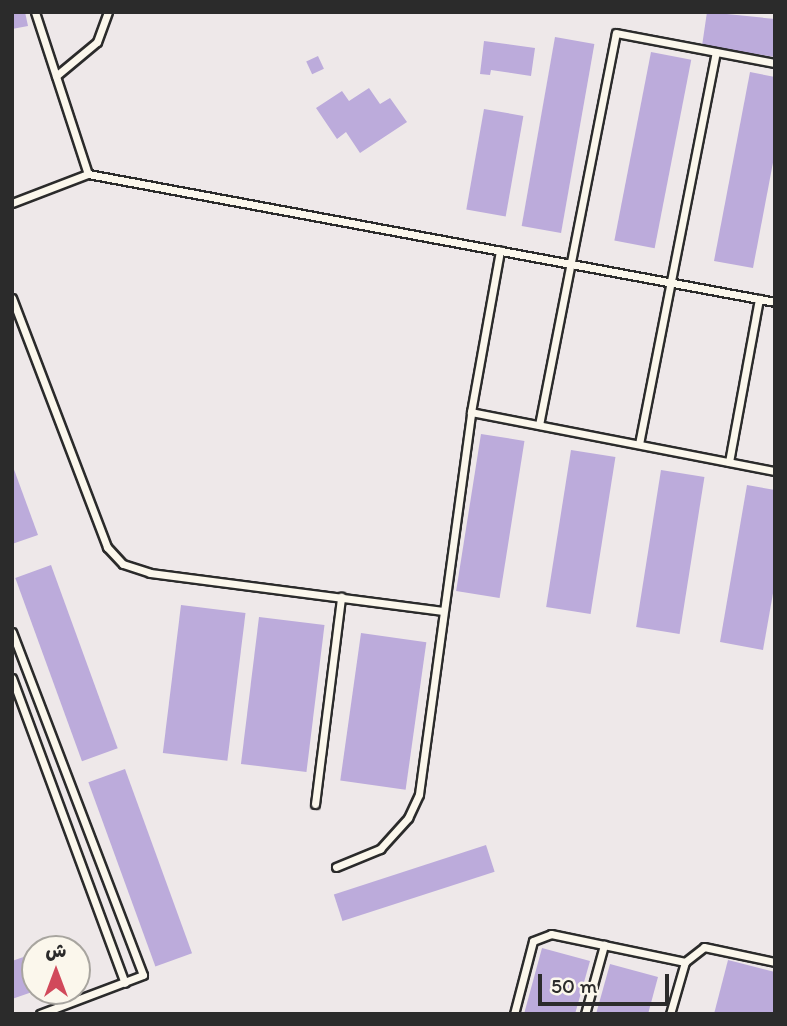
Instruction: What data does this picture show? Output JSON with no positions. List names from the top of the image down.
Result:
{
  "scale_bar": "50 m",
  "north": "top"
}
